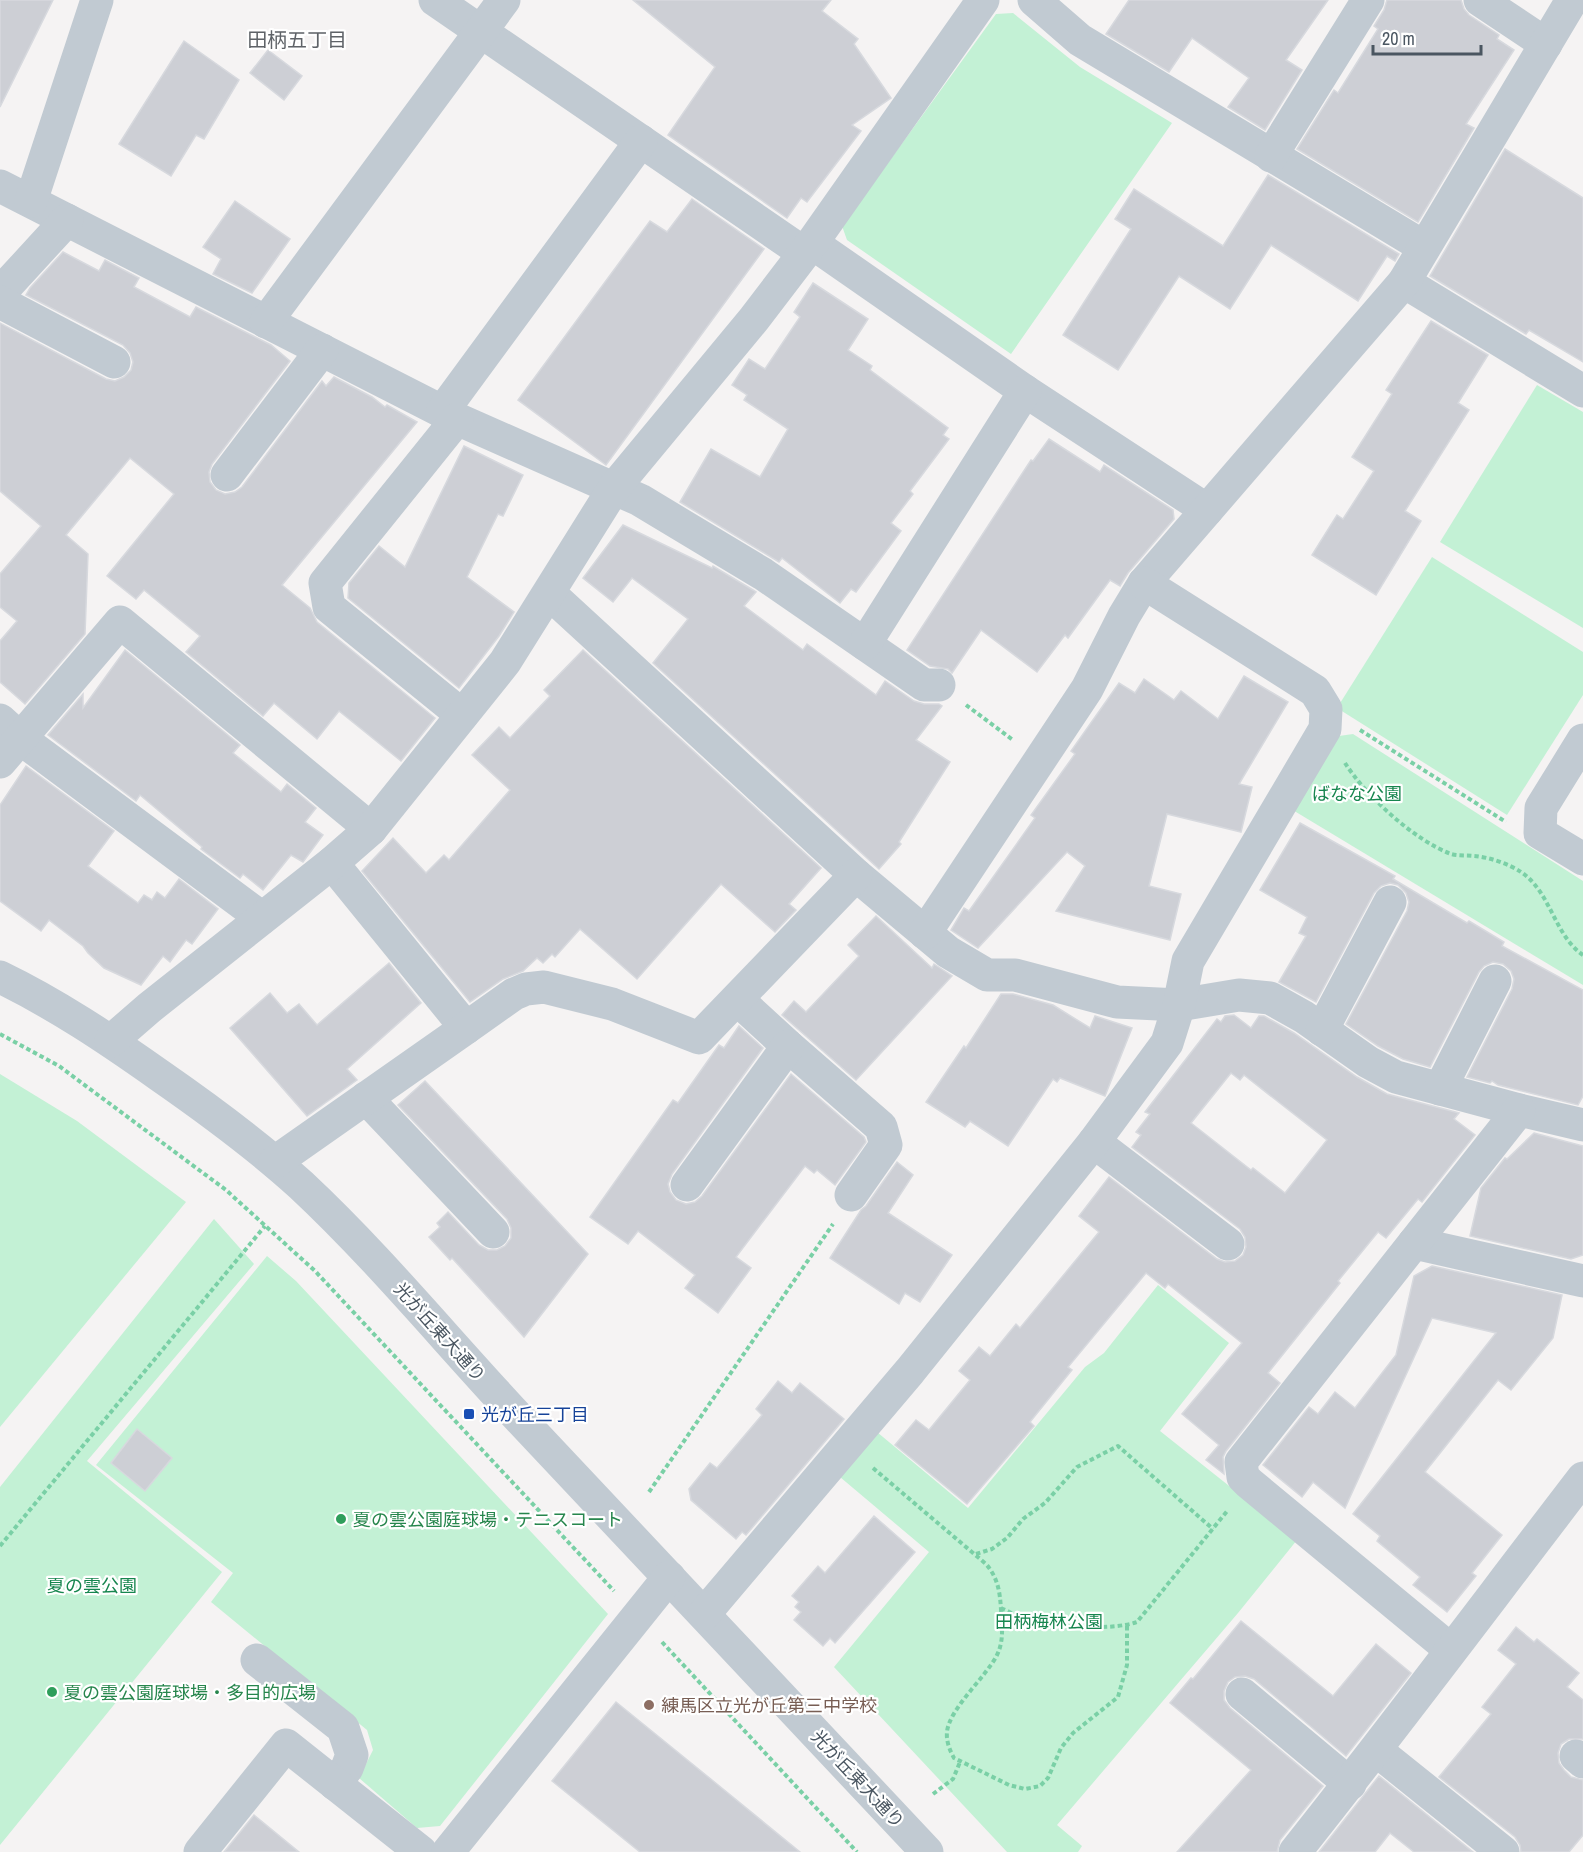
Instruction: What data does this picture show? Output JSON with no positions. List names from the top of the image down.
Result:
{
  "streets": {
    "street": ["光が丘東大通り"]
  },
  "districts": ["田柄五丁目"],
  "parks": ["ばなな公園", "夏の雲公園", "田柄梅林公園"],
  "places": {
    "transit": ["光が丘三丁目"],
    "other": ["夏の雲公園庭球場・テニスコート", "夏の雲公園庭球場・多目的広場", "練馬区立光が丘第三中学校"]
  },
  "scale_bar": "20 m"
}
